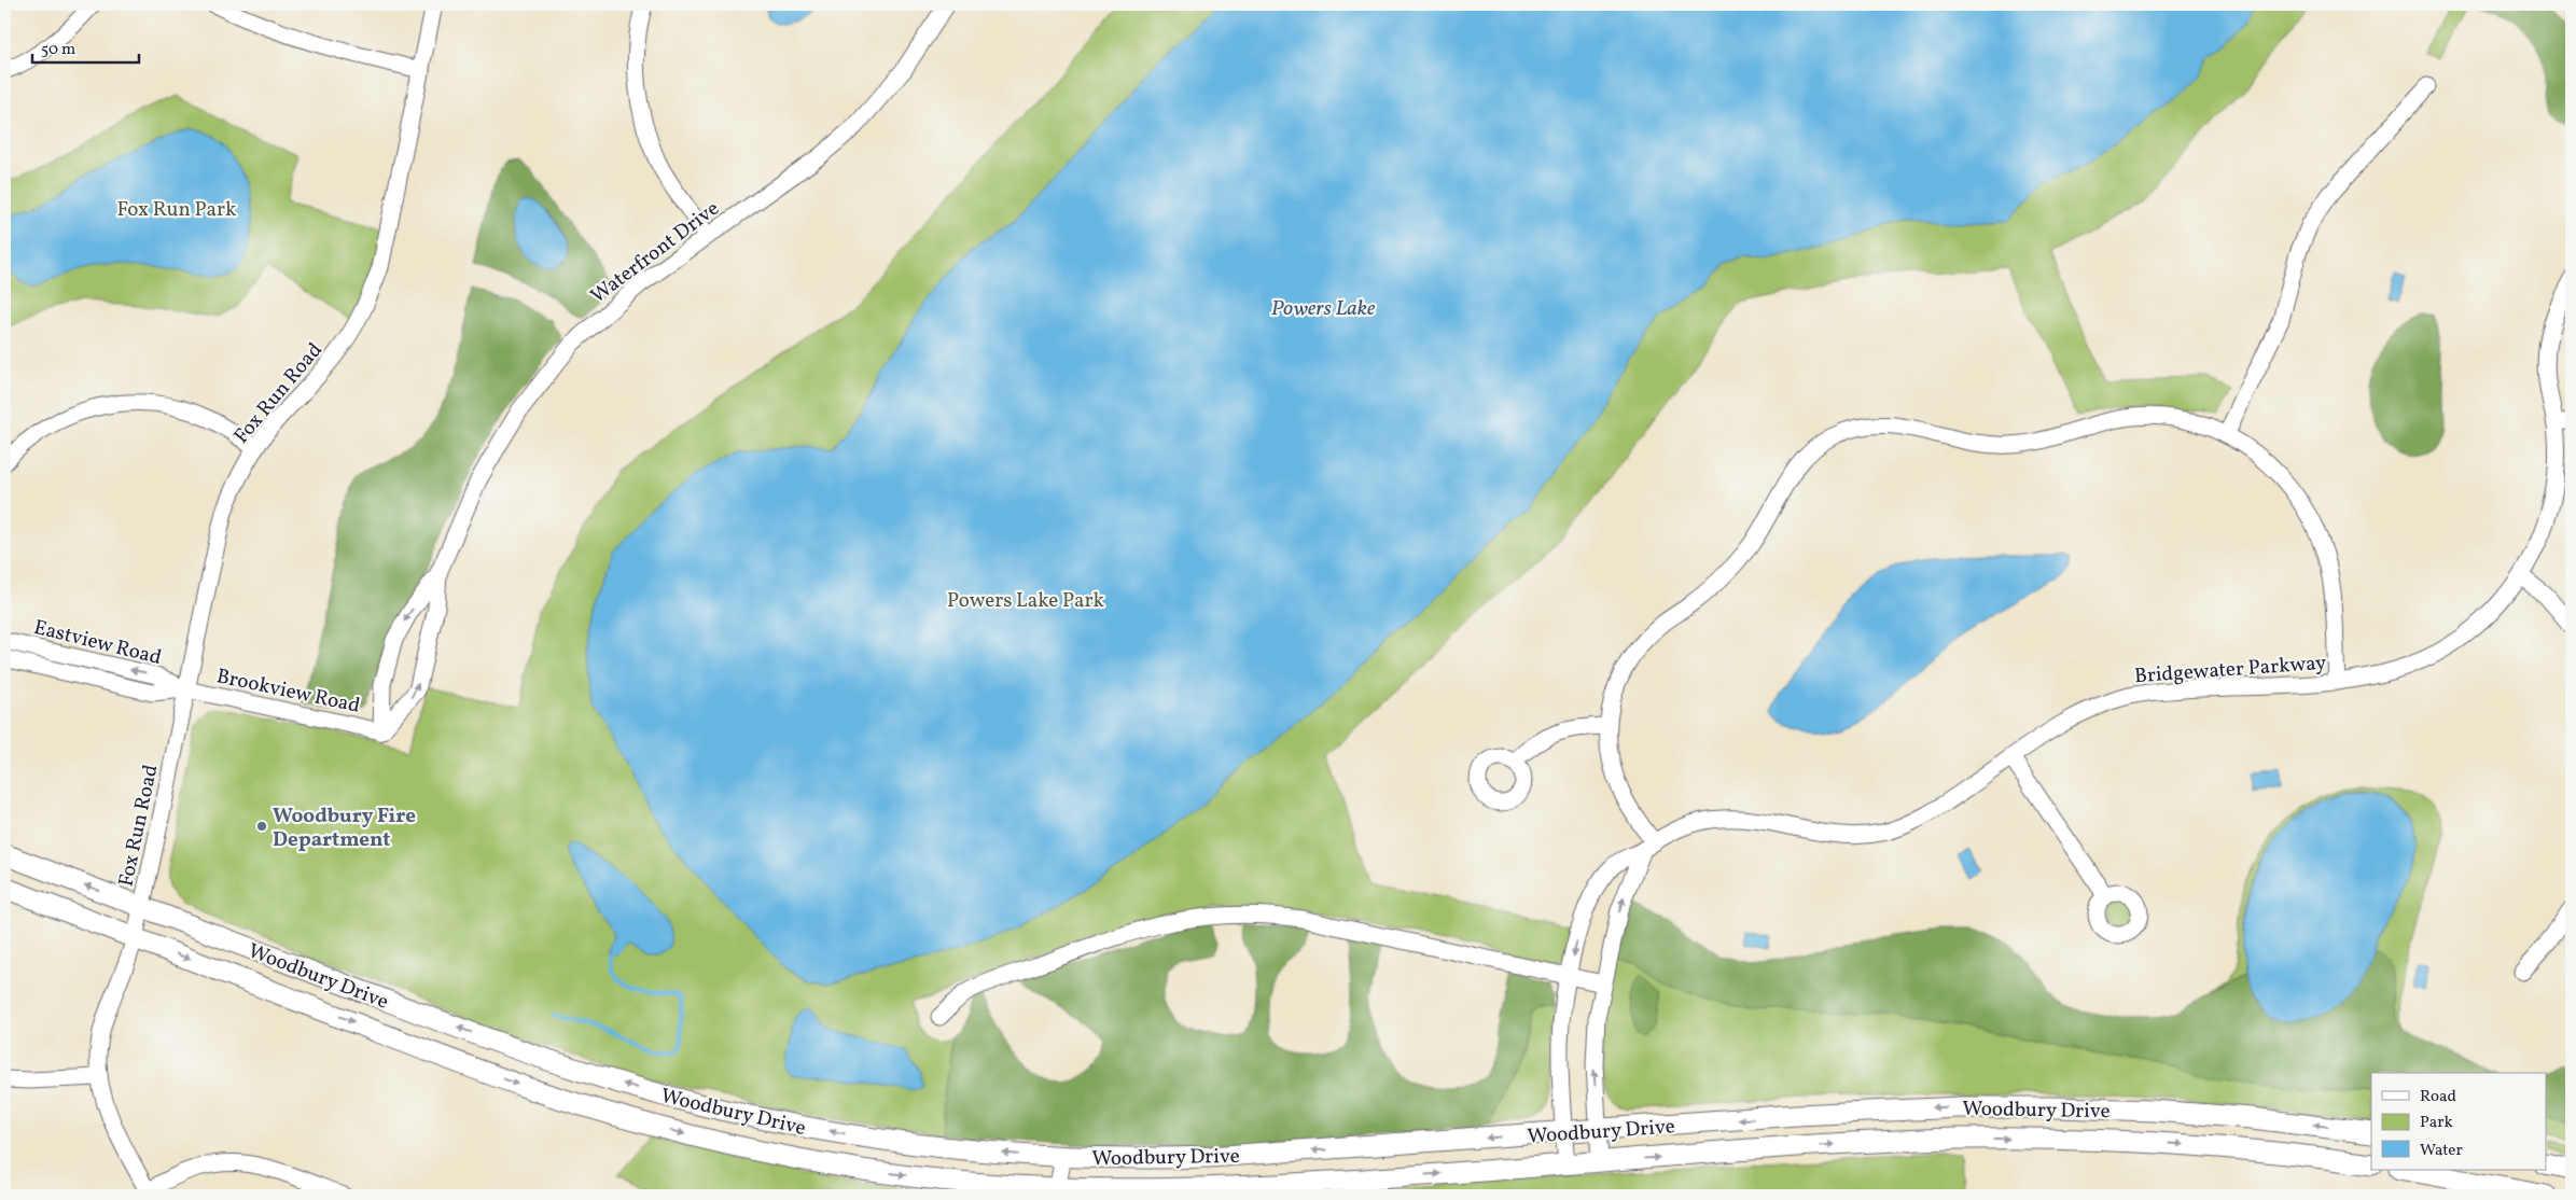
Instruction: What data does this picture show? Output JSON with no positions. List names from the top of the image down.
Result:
{
  "streets": {
    "main road": ["Woodbury Drive"],
    "street": [
      "Waterfront Drive",
      "Fox Run Road",
      "Eastview Road",
      "Bridgewater Parkway",
      "Brookview Road"
    ]
  },
  "crossings": [
    ["Waterfront Drive", "Brookview Road"],
    ["Fox Run Road", "Eastview Road"],
    ["Fox Run Road", "Brookview Road"],
    ["Fox Run Road", "Woodbury Drive"],
    ["Eastview Road", "Brookview Road"],
    ["Bridgewater Parkway", "Woodbury Drive"]
  ],
  "water": ["Powers Lake"],
  "parks": ["Fox Run Park", "Powers Lake Park"],
  "places": ["Woodbury Fire Department"],
  "legend": ["Road", "Park", "Water"],
  "scale_bar": "50 m"
}
